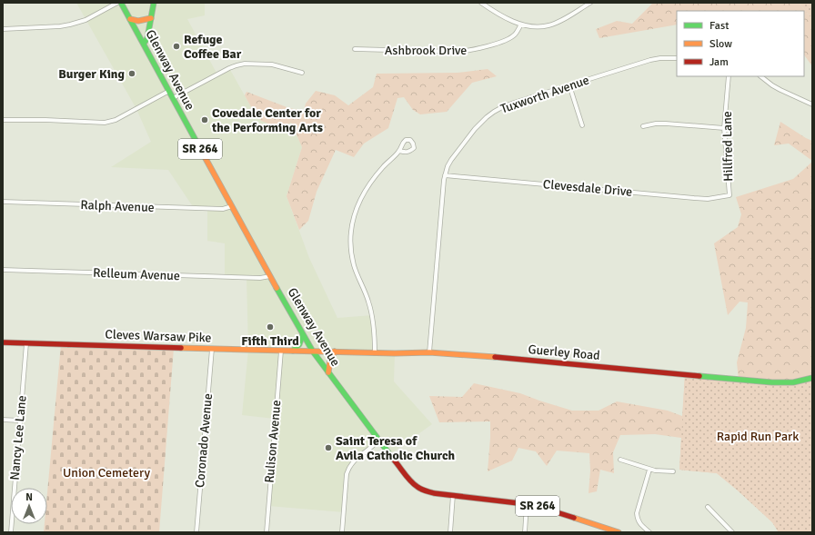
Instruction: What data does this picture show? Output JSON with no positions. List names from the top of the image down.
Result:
{
  "streets": {
    "street": [
      "Ashbrook Drive",
      "Glenway Avenue",
      "Tuxworth Avenue",
      "Hillfred Lane",
      "SR 264",
      "Clevesdale Drive",
      "Ralph Avenue",
      "Relleum Avenue",
      "Cleves Warsaw Pike",
      "Guerley Road",
      "Nancy Lee Lane",
      "Coronado Avenue",
      "Rulison Avenue"
    ]
  },
  "crossings": [
    ["Glenway Avenue", "Ralph Avenue"],
    ["Glenway Avenue", "Relleum Avenue"],
    ["Glenway Avenue", "Cleves Warsaw Pike"],
    ["Glenway Avenue", "Guerley Road"],
    ["Tuxworth Avenue", "Clevesdale Drive"],
    ["Tuxworth Avenue", "Guerley Road"],
    ["Hillfred Lane", "Clevesdale Drive"],
    ["Cleves Warsaw Pike", "Guerley Road"],
    ["Cleves Warsaw Pike", "Nancy Lee Lane"],
    ["Cleves Warsaw Pike", "Coronado Avenue"],
    ["Cleves Warsaw Pike", "Rulison Avenue"]
  ],
  "parks": ["Rapid Run Park", "Union Cemetery"],
  "places": [
    "Refuge Coffee Bar",
    "Burger King",
    "Covedale Center for the Performing Arts",
    "Fifth Third",
    "Saint Teresa of Avila Catholic Church"
  ],
  "legend": ["Fast", "Slow", "Jam"],
  "north": "top"
}
